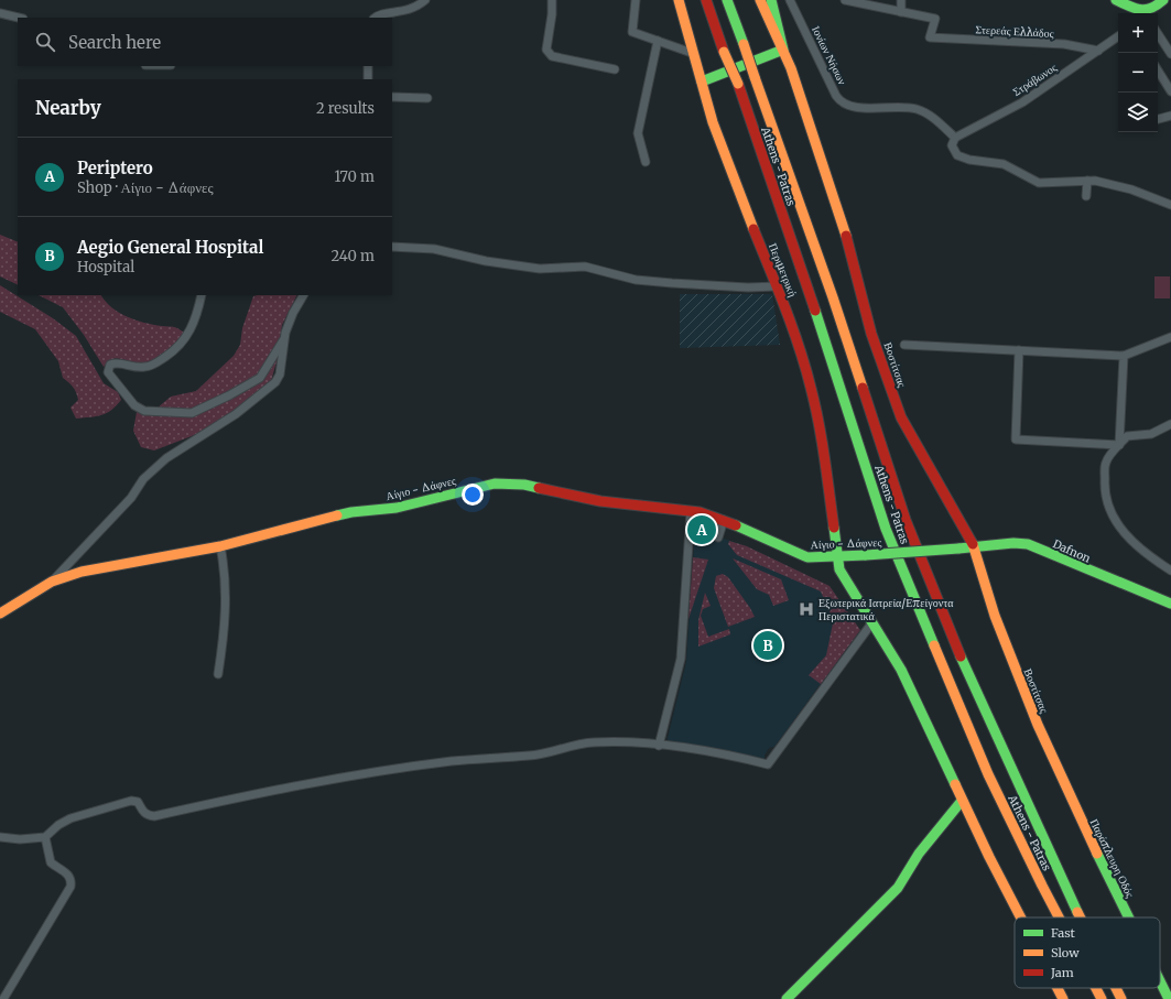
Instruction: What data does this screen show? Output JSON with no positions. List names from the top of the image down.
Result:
{
  "streets": {
    "main road": [
      "Athens - Patras",
      "Περιμετρική",
      "Βοστίτσας",
      "Αίγιο - Δάφνες",
      "Dafnon",
      "Παράπλευρη Οδός"
    ],
    "street": ["Στερεάς Ελλάδος", "Ιονίων Νήσων", "Στράβωνος"]
  },
  "crossings": [
    ["Στερεάς Ελλάδος", "Στράβωνος"],
    ["Ιονίων Νήσων", "Στράβωνος"],
    ["Περιμετρική", "Αίγιο - Δάφνες"],
    ["Βοστίτσας", "Dafnon"],
    ["Βοστίτσας", "Παράπλευρη Οδός"],
    ["Αίγιο - Δάφνες", "Dafnon"]
  ],
  "places": {
    "hospital": ["Εξωτερικά Ιατρεία/Επείγοντα Περιστατικά"]
  },
  "legend": ["Fast", "Slow", "Jam"],
  "page": {
    "map_buttons": ["+", "−"],
    "search": "Search here",
    "heading": ["Nearby", "2 results"],
    "list": [
      {
        "mark": "A",
        "name": "Periptero",
        "note": "Shop · Αίγιο - Δάφνες",
        "value": "170 m"
      },
      {
        "mark": "B",
        "name": "Aegio General Hospital",
        "note": "Hospital",
        "value": "240 m"
      }
    ],
    "pins": ["A", "B"]
  }
}
